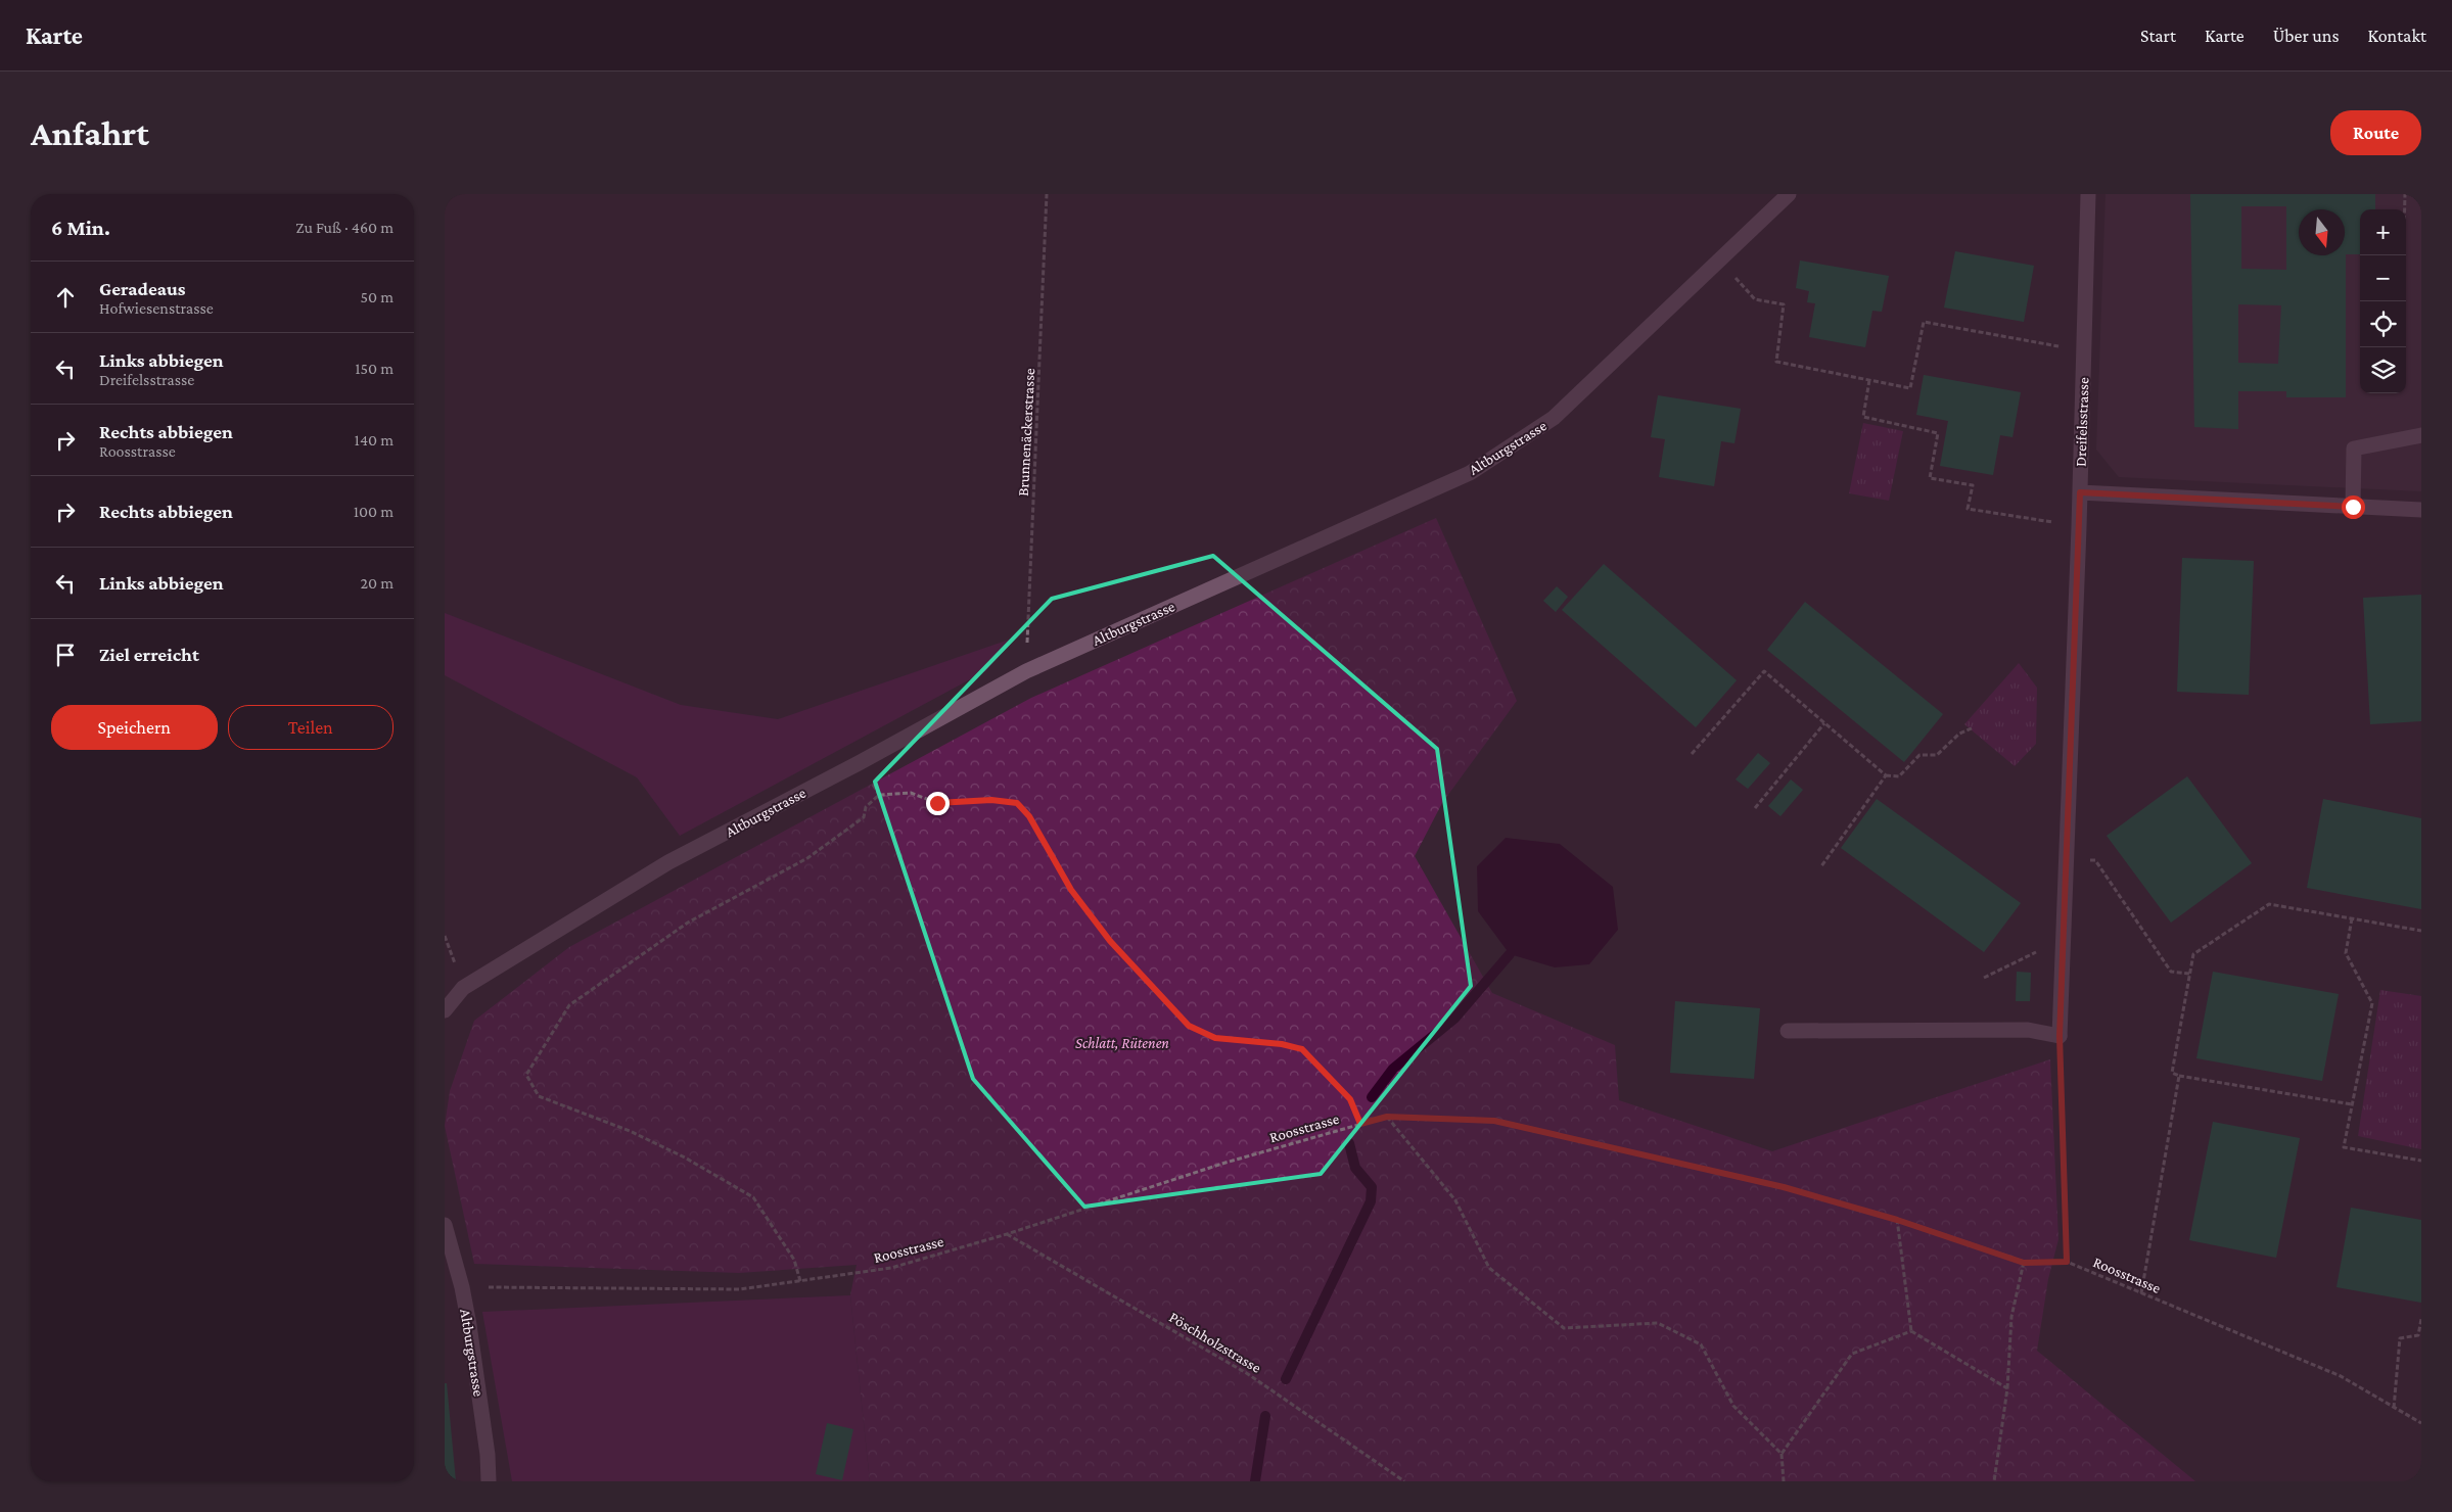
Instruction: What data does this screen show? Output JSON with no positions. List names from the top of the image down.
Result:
{
  "streets": {
    "street": ["Dreifelsstrasse", "Altburgstrasse"],
    "path": ["Brunnenäckerstrasse", "Roosstrasse", "Pöschholzstrasse"]
  },
  "crossings": [
    ["Brunnenäckerstrasse", "Altburgstrasse"],
    ["Altburgstrasse", "Roosstrasse"],
    ["Roosstrasse", "Pöschholzstrasse"]
  ],
  "parks": ["Schlatt, Rütenen"],
  "north": "bottom",
  "page": {
    "header": "Karte",
    "nav": [
      "Start",
      "Karte",
      "Über uns",
      "Kontakt"
    ],
    "buttons": [
      "Route",
      ["Speichern", "Teilen"]
    ],
    "title": "Anfahrt",
    "heading": ["6 Min.", "Zu Fuß · 460 m"],
    "map_buttons": ["+", "−"],
    "list": [
      ["Geradeaus", "Hofwiesenstrasse", "50 m"],
      ["Links abbiegen", "Dreifelsstrasse", "150 m"],
      ["Rechts abbiegen", "Roosstrasse", "140 m"],
      ["Rechts abbiegen", "100 m"],
      ["Links abbiegen", "20 m"],
      "Ziel erreicht"
    ]
  }
}
